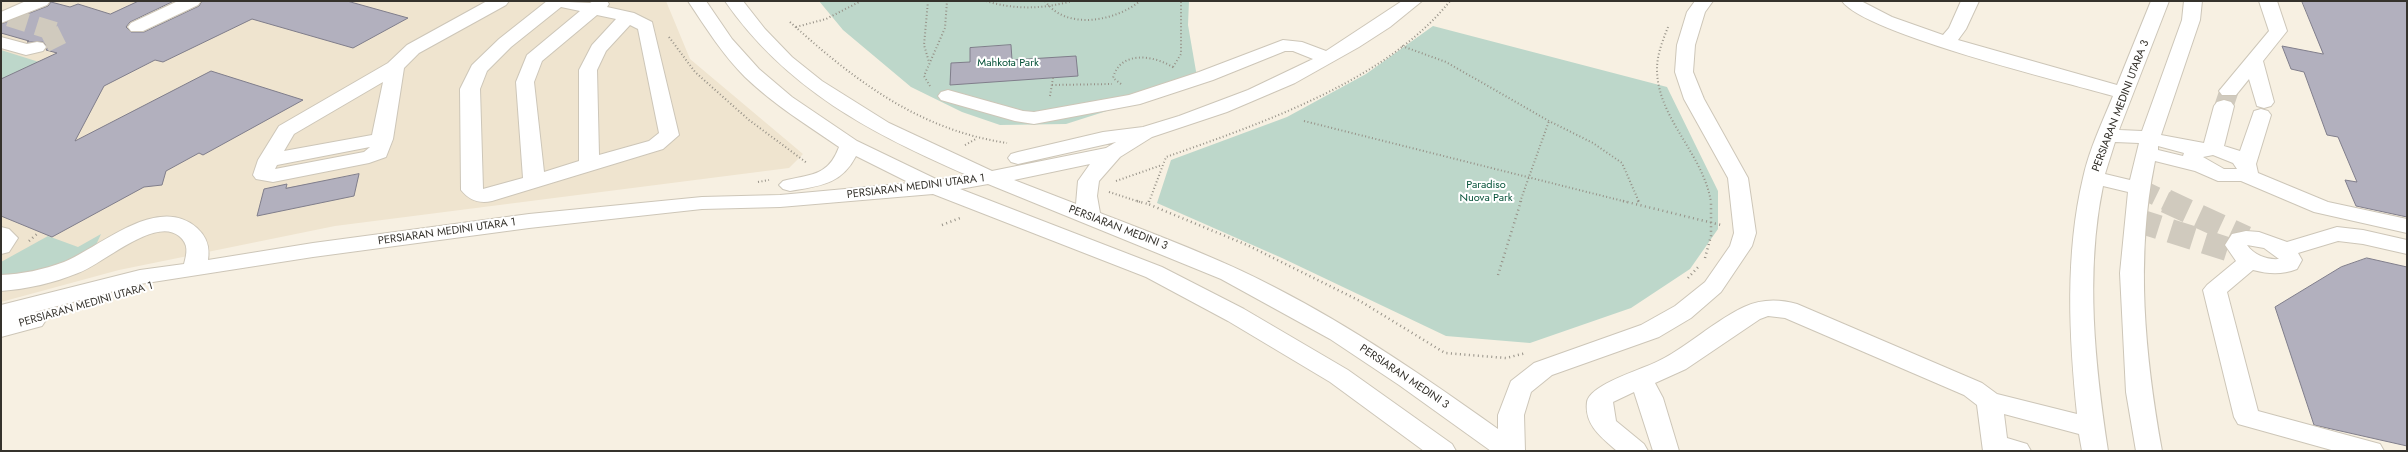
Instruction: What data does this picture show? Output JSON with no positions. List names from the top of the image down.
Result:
{
  "streets": {
    "street": ["PERSIARAN MEDINI UTARA 3", "PERSIARAN MEDINI UTARA 1", "PERSIARAN MEDINI 3"]
  },
  "crossings": [
    ["PERSIARAN MEDINI UTARA 1", "PERSIARAN MEDINI 3"]
  ],
  "parks": ["Mahkota Park", "Paradiso Nuova Park"]
}
